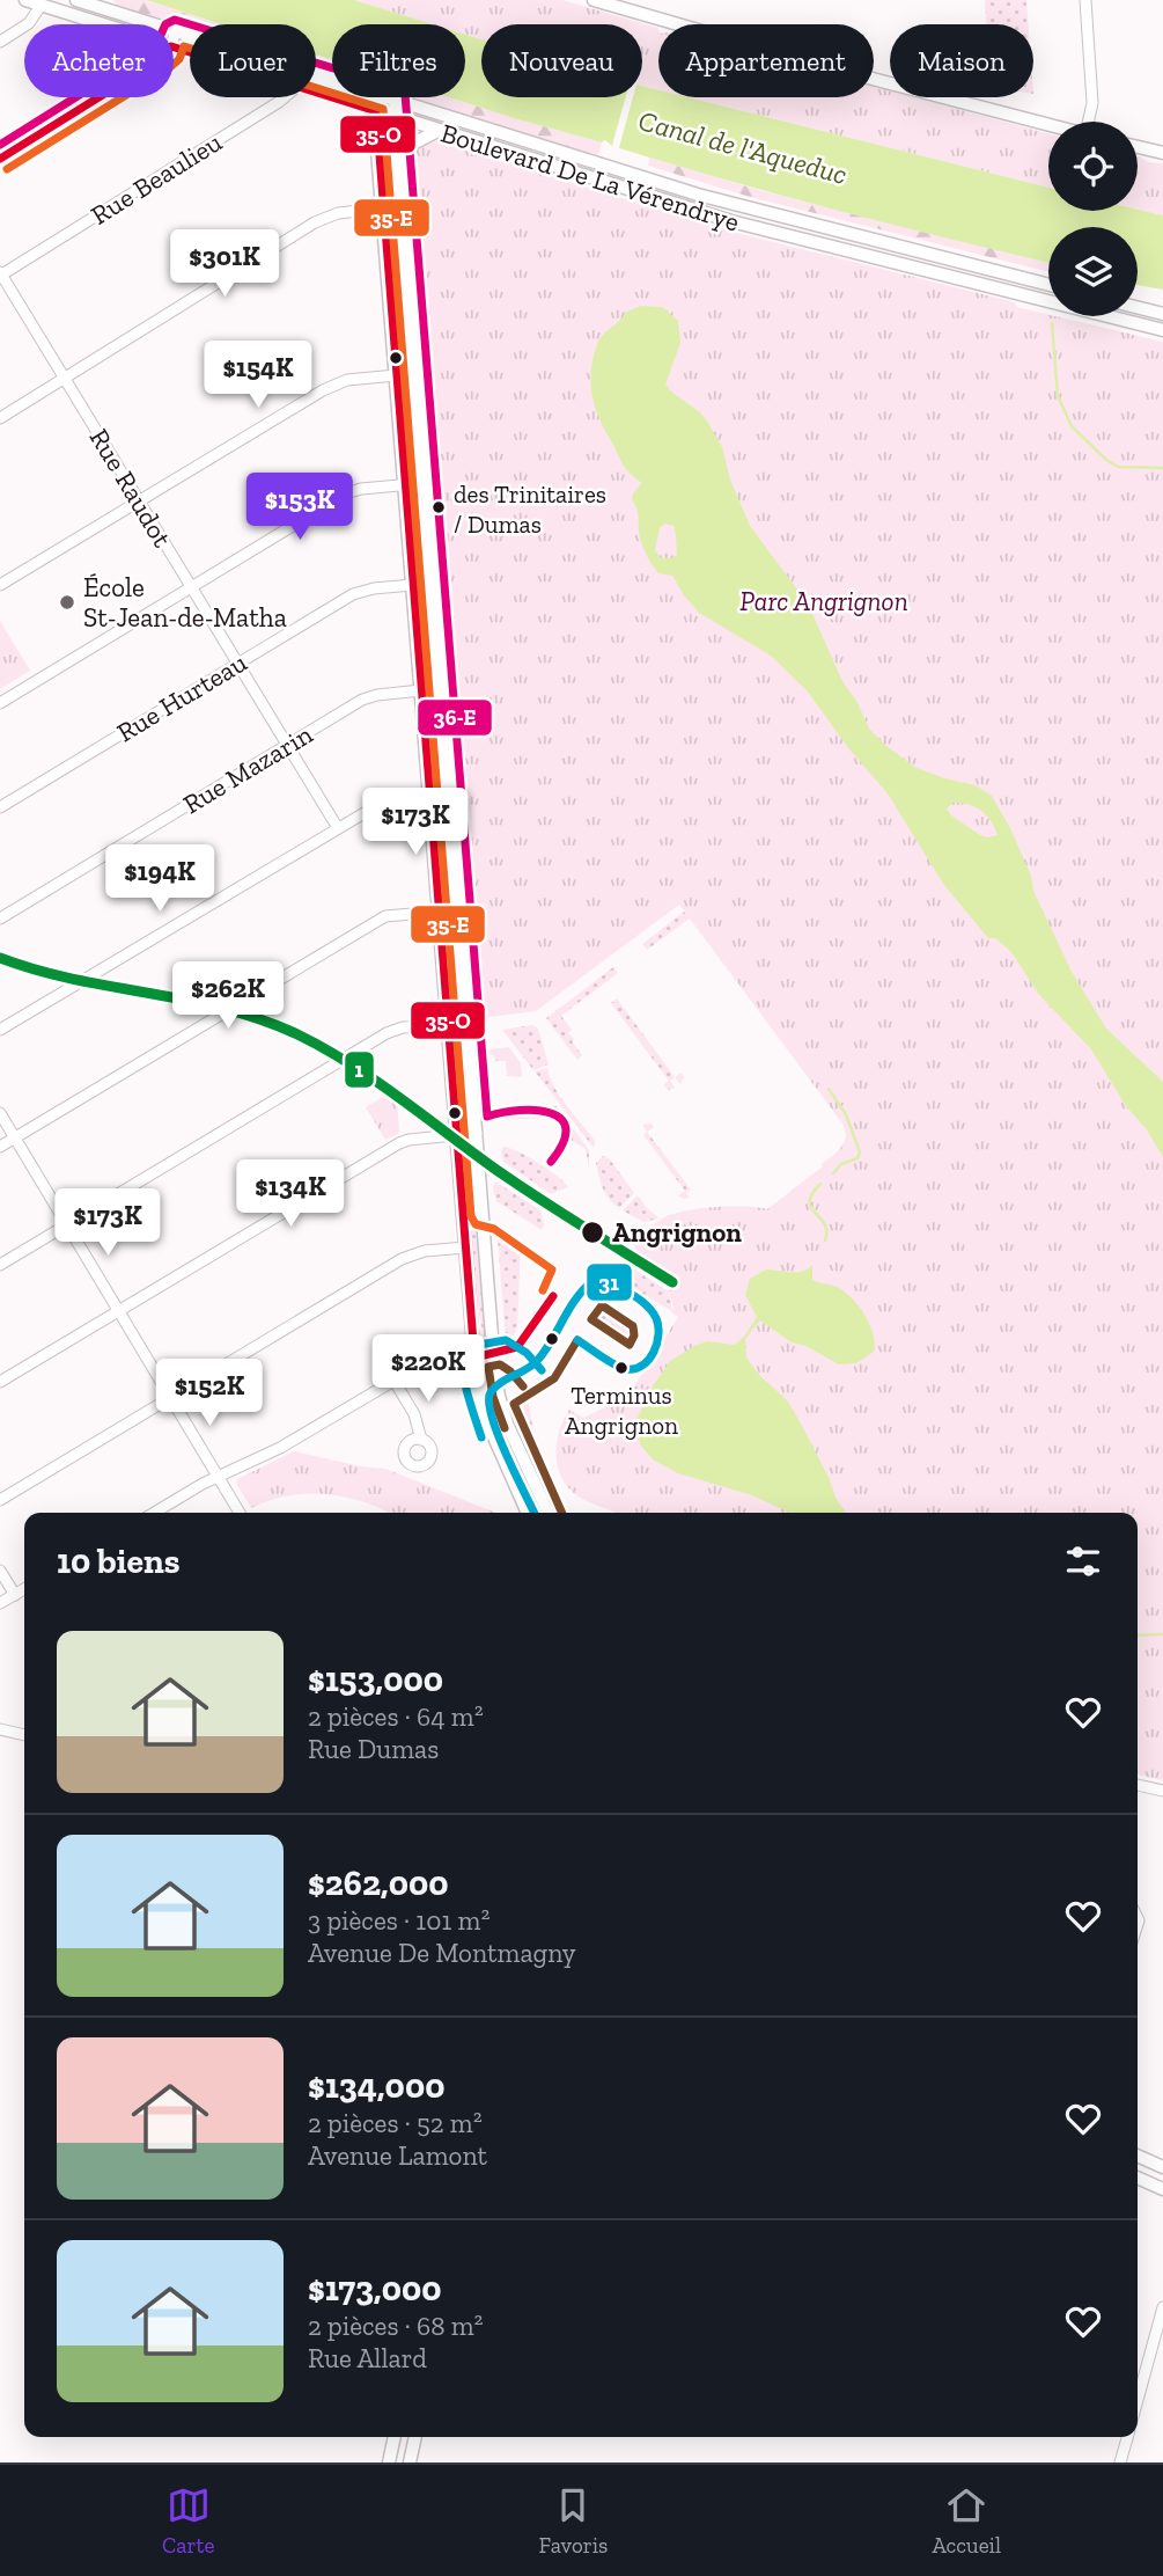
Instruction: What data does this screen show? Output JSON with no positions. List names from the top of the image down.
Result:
{
  "streets": {
    "main road": ["Boulevard De La Vérendrye"],
    "street": [
      "Rue Beaulieu",
      "Rue Raudot",
      "Rue Hurteau",
      "Rue Mazarin"
    ]
  },
  "crossings": [
    ["Rue Beaulieu", "Rue Raudot"],
    ["Rue Raudot", "Rue Hurteau"],
    ["Rue Raudot", "Rue Mazarin"]
  ],
  "water": ["Canal de l'Aqueduc"],
  "parks": ["Parc Angrignon"],
  "places": [
    "des Trinitaires / Dumas",
    "École St-Jean-de-Matha",
    "Angrignon",
    "Terminus Angrignon"
  ],
  "lines": [
    "transit line 36-E",
    "transit line 35-O",
    "transit line 35-E",
    "transit line 1",
    "transit line 31"
  ],
  "page": {
    "chip": [
      "Acheter",
      "Louer",
      "Filtres",
      "Nouveau",
      "Appartement",
      "Maison"
    ],
    "price": [
      "$301K",
      "$154K",
      "$153K",
      "$173K",
      "$194K",
      "$262K",
      "$134K",
      "$173K",
      "$220K",
      "$152K"
    ],
    "heading": "10 biens",
    "list": [
      {
        "name": "$153,000",
        "note": "2 pièces · 64 m² · Rue Dumas"
      },
      {
        "name": "$262,000",
        "note": "3 pièces · 101 m² · Avenue De Montmagny"
      },
      {
        "name": "$134,000",
        "note": "2 pièces · 52 m² · Avenue Lamont"
      },
      {
        "name": "$173,000",
        "note": "2 pièces · 68 m² · Rue Allard"
      }
    ],
    "tabs": ["Carte", "Favoris", "Accueil"]
  }
}
